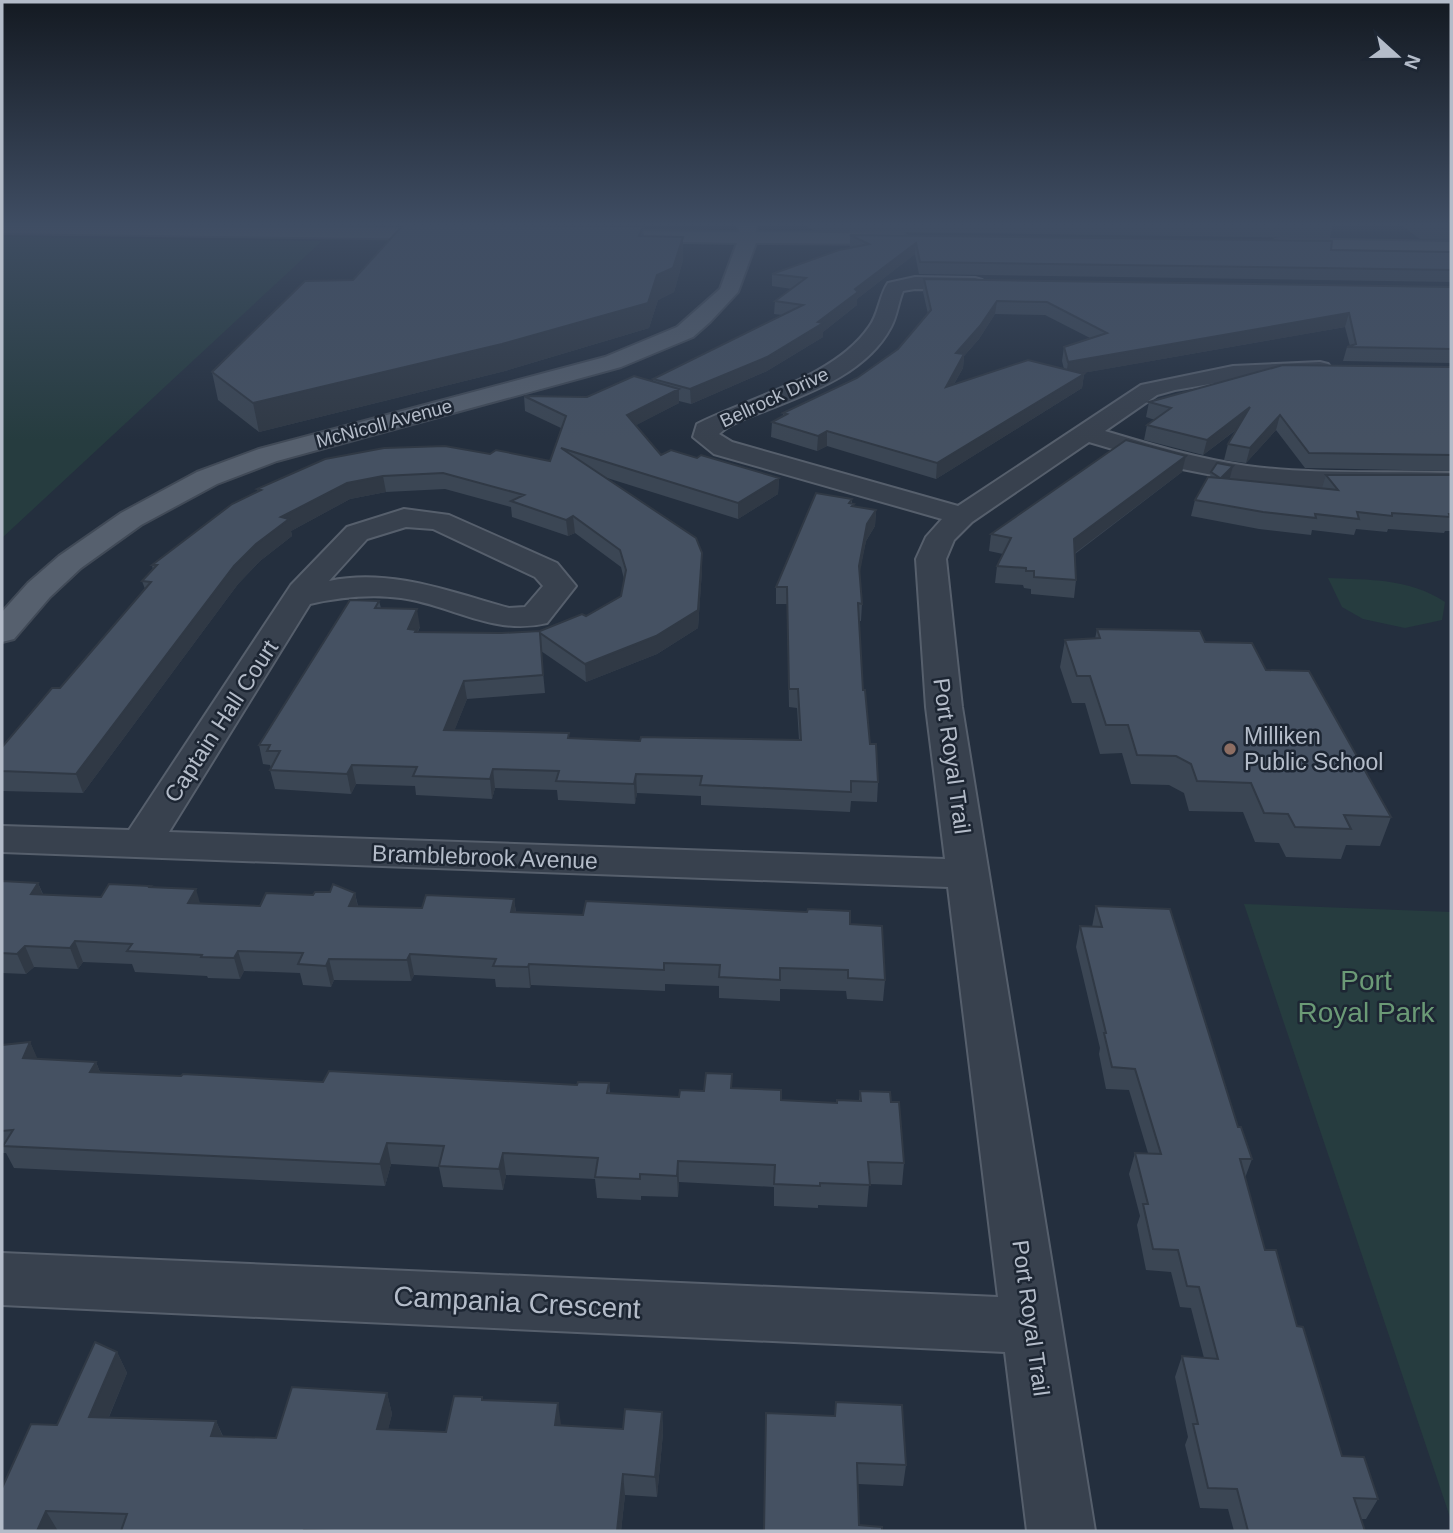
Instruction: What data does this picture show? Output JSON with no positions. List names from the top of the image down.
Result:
{
  "streets": {
    "main road": ["McNicoll Avenue"],
    "street": [
      "Bellrock Drive",
      "Captain Hall Court",
      "Port Royal Trail",
      "Bramblebrook Avenue",
      "Campania Crescent"
    ]
  },
  "crossings": [
    ["Bellrock Drive", "Port Royal Trail"],
    ["Captain Hall Court", "Bramblebrook Avenue"],
    ["Port Royal Trail", "Bramblebrook Avenue"],
    ["Port Royal Trail", "Campania Crescent"]
  ],
  "parks": ["Port Royal Park"],
  "places": ["Milliken Public School"],
  "north": "right"
}
